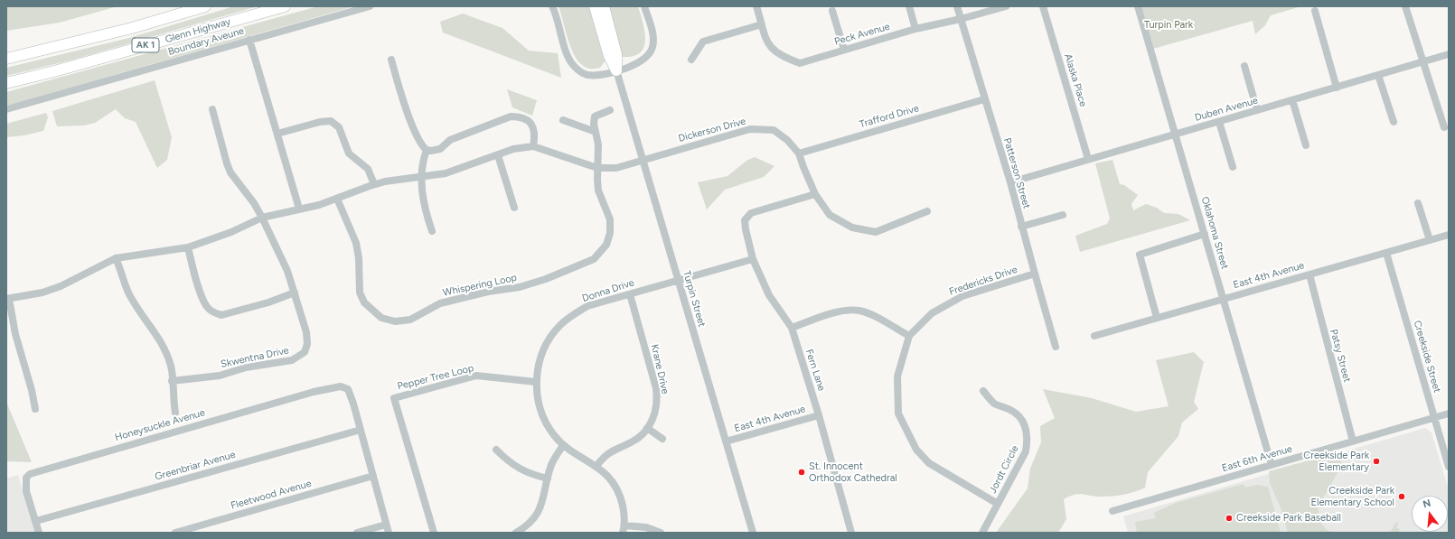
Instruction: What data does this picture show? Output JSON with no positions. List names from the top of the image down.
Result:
{
  "streets": {
    "highway": ["Glenn Highway", "AK 1"],
    "street": [
      "Peck Avenue",
      "Boundary Aveune",
      "Alaska Place",
      "Duben Avenue",
      "Trafford Drive",
      "Dickerson Drive",
      "Patterson Street",
      "Oklahoma Street",
      "East 4th Avenue",
      "Fredericks Drive",
      "Whispering Loop",
      "Donna Drive",
      "Turpin Street",
      "Patsy Street",
      "Creekside Street",
      "Skwentna Drive",
      "Krane Drive",
      "Fern Lane",
      "Pepper Tree Loop",
      "Honeysuckle Avenue",
      "East 6th Avenue",
      "Greenbriar Avenue",
      "Jordt Circle",
      "Fleetwood Avenue"
    ]
  },
  "crossings": [
    ["Peck Avenue", "Patterson Street"],
    ["Alaska Place", "Duben Avenue"],
    ["Duben Avenue", "Patterson Street"],
    ["Duben Avenue", "Oklahoma Street"],
    ["Trafford Drive", "Dickerson Drive"],
    ["Trafford Drive", "Patterson Street"],
    ["Dickerson Drive", "Whispering Loop"],
    ["Dickerson Drive", "Turpin Street"],
    ["Dickerson Drive", "Fern Lane"],
    ["Patterson Street", "Fredericks Drive"],
    ["Oklahoma Street", "East 4th Avenue"],
    ["Oklahoma Street", "East 6th Avenue"],
    ["East 4th Avenue", "Turpin Street"],
    ["East 4th Avenue", "Patsy Street"],
    ["East 4th Avenue", "Creekside Street"],
    ["East 4th Avenue", "Fern Lane"],
    ["Fredericks Drive", "Jordt Circle"],
    ["Donna Drive", "Turpin Street"],
    ["Donna Drive", "Krane Drive"],
    ["Donna Drive", "Fern Lane"],
    ["Donna Drive", "Pepper Tree Loop"],
    ["Patsy Street", "East 6th Avenue"],
    ["Creekside Street", "East 6th Avenue"],
    ["Honeysuckle Avenue", "Greenbriar Avenue"]
  ],
  "parks": ["Turpin Park"],
  "places": [
    "Creekside Park Elementary",
    "St. Innocent Orthodox Cathedral",
    "Creekside Park Elementary School",
    "Creekside Park Baseball"
  ],
  "north": "top"
}
